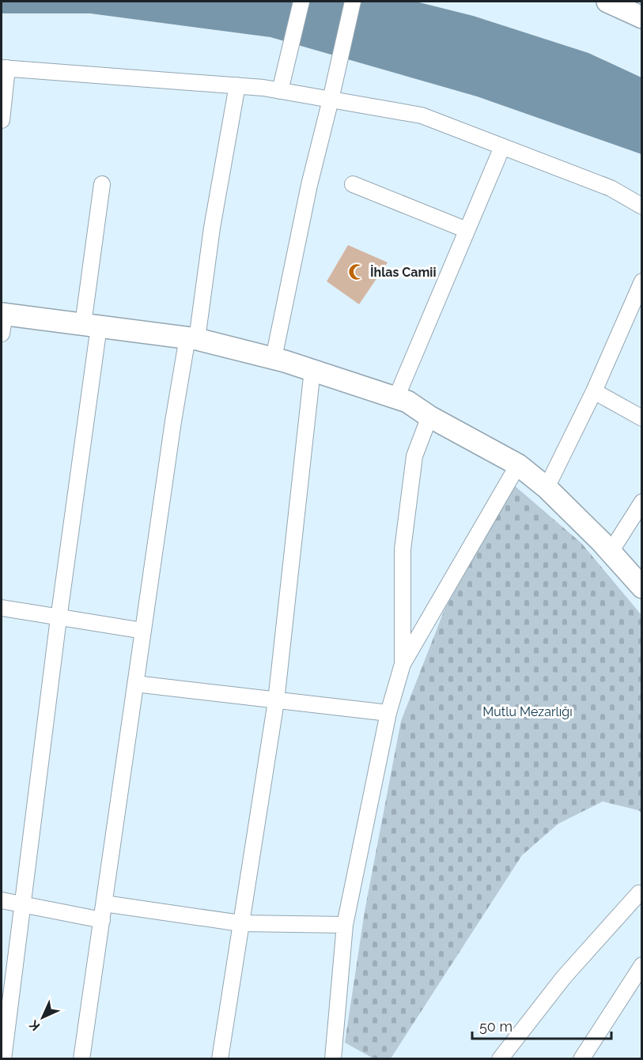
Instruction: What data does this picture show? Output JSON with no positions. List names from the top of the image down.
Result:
{
  "parks": ["Mutlu Mezarlığı"],
  "places": {
    "mosque": ["İhlas Camii"]
  },
  "scale_bar": "50 m",
  "north": "bottom left"
}
